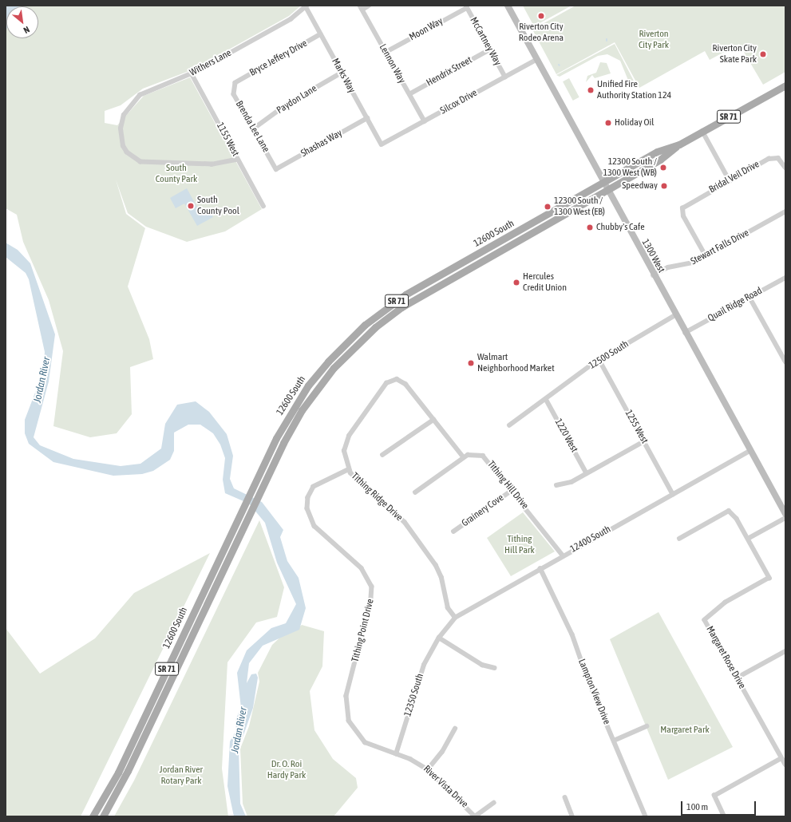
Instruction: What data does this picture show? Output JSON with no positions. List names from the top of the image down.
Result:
{
  "streets": {
    "main road": ["SR 71", "12600 South"],
    "street": [
      "Moon Way",
      "McCartney Way",
      "Bryce Jeffery Drive",
      "Withers Lane",
      "Lennon Way",
      "Hendrix Street",
      "Marks Way",
      "Paydon Lane",
      "Silcox Drive",
      "Brenda Lee Lane",
      "1155 West",
      "Shashas Way",
      "Bridal Veil Drive",
      "Stewart Falls Drive",
      "1300 West",
      "Quail Ridge Road",
      "12500 South",
      "1255 West",
      "1220 West",
      "Tithing Hill Drive",
      "Tithing Ridge Drive",
      "Grainery Cove",
      "12400 South",
      "Tithing Point Drive",
      "Margaret Rose Drive",
      "Lampton View Drive",
      "12350 South",
      "River Vista Drive"
    ]
  },
  "crossings": [
    ["Moon Way", "McCartney Way"],
    ["Moon Way", "Lennon Way"],
    ["McCartney Way", "Hendrix Street"],
    ["McCartney Way", "Silcox Drive"],
    ["Bryce Jeffery Drive", "Marks Way"],
    ["Bryce Jeffery Drive", "Brenda Lee Lane"],
    ["Withers Lane", "Marks Way"],
    ["Withers Lane", "1155 West"],
    ["Lennon Way", "Hendrix Street"],
    ["Lennon Way", "Silcox Drive"],
    ["Marks Way", "Paydon Lane"],
    ["Marks Way", "Silcox Drive"],
    ["Marks Way", "Shashas Way"],
    ["Paydon Lane", "Brenda Lee Lane"],
    ["Silcox Drive", "1300 West"],
    ["Brenda Lee Lane", "Shashas Way"],
    ["Bridal Veil Drive", "Stewart Falls Drive"],
    ["12600 South", "1300 West"],
    ["Stewart Falls Drive", "1300 West"],
    ["1300 West", "Quail Ridge Road"],
    ["1300 West", "12500 South"],
    ["1300 West", "12400 South"],
    ["12500 South", "1255 West"],
    ["12500 South", "1220 West"],
    ["1255 West", "12400 South"],
    ["Tithing Hill Drive", "Grainery Cove"],
    ["Tithing Hill Drive", "12400 South"],
    ["Tithing Ridge Drive", "12400 South"],
    ["Tithing Ridge Drive", "Tithing Point Drive"],
    ["12400 South", "Lampton View Drive"],
    ["12400 South", "12350 South"],
    ["Tithing Point Drive", "12350 South"],
    ["Tithing Point Drive", "River Vista Drive"],
    ["12350 South", "River Vista Drive"]
  ],
  "water": ["Jordan River"],
  "parks": [
    "Riverton City Park",
    "South County Park",
    "Tithing Hill Park",
    "Margaret Park",
    "Dr. O. Roi Hardy Park",
    "Jordan River Rotary Park"
  ],
  "places": [
    "Riverton City Rodeo Arena",
    "Riverton City Skate Park",
    "Unified Fire Authority Station 124",
    "Holiday Oil",
    "12300 South / 1300 West (WB)",
    "Speedway",
    "South County Pool",
    "12300 South / 1300 West (EB)",
    "Chubby's Cafe",
    "Hercules Credit Union",
    "Walmart Neighborhood Market"
  ],
  "scale_bar": "100 m",
  "north": "bottom right"
}
